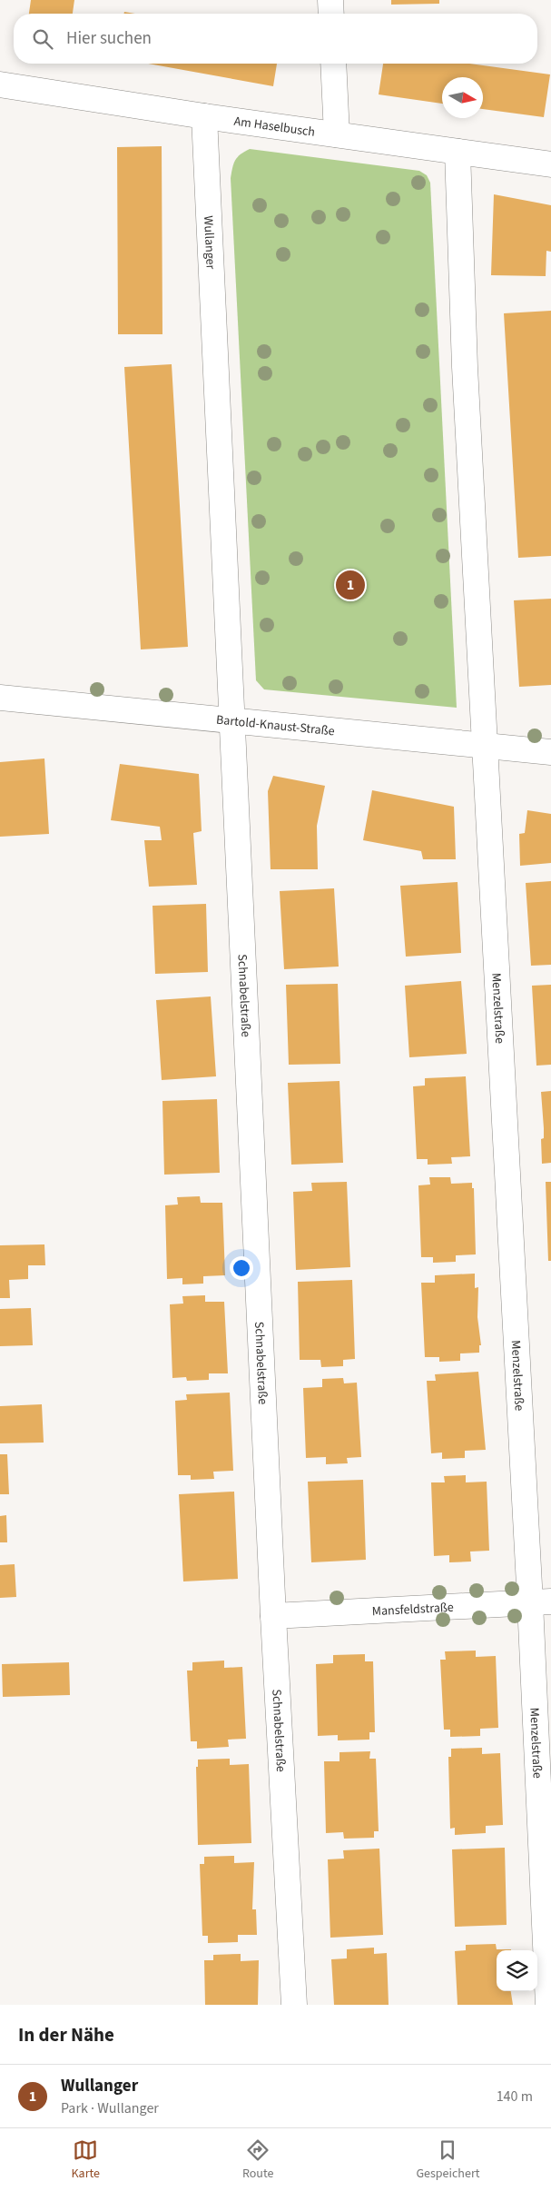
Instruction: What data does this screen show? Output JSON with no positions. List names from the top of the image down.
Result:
{
  "streets": {
    "street": [
      "Am Haselbusch",
      "Wullanger",
      "Bartold-Knaust-Straße",
      "Schnabelstraße",
      "Menzelstraße",
      "Mansfeldstraße"
    ]
  },
  "crossings": [
    ["Am Haselbusch", "Wullanger"],
    ["Wullanger", "Bartold-Knaust-Straße"],
    ["Wullanger", "Schnabelstraße"],
    ["Bartold-Knaust-Straße", "Schnabelstraße"],
    ["Bartold-Knaust-Straße", "Menzelstraße"],
    ["Schnabelstraße", "Mansfeldstraße"],
    ["Menzelstraße", "Mansfeldstraße"]
  ],
  "north": "right",
  "page": {
    "search": "Hier suchen",
    "pins": "1",
    "heading": "In der Nähe",
    "list": [
      {
        "mark": "1",
        "name": "Wullanger",
        "note": "Park · Wullanger",
        "value": "140 m"
      }
    ],
    "nav": ["Karte", "Route", "Gespeichert"]
  }
}
